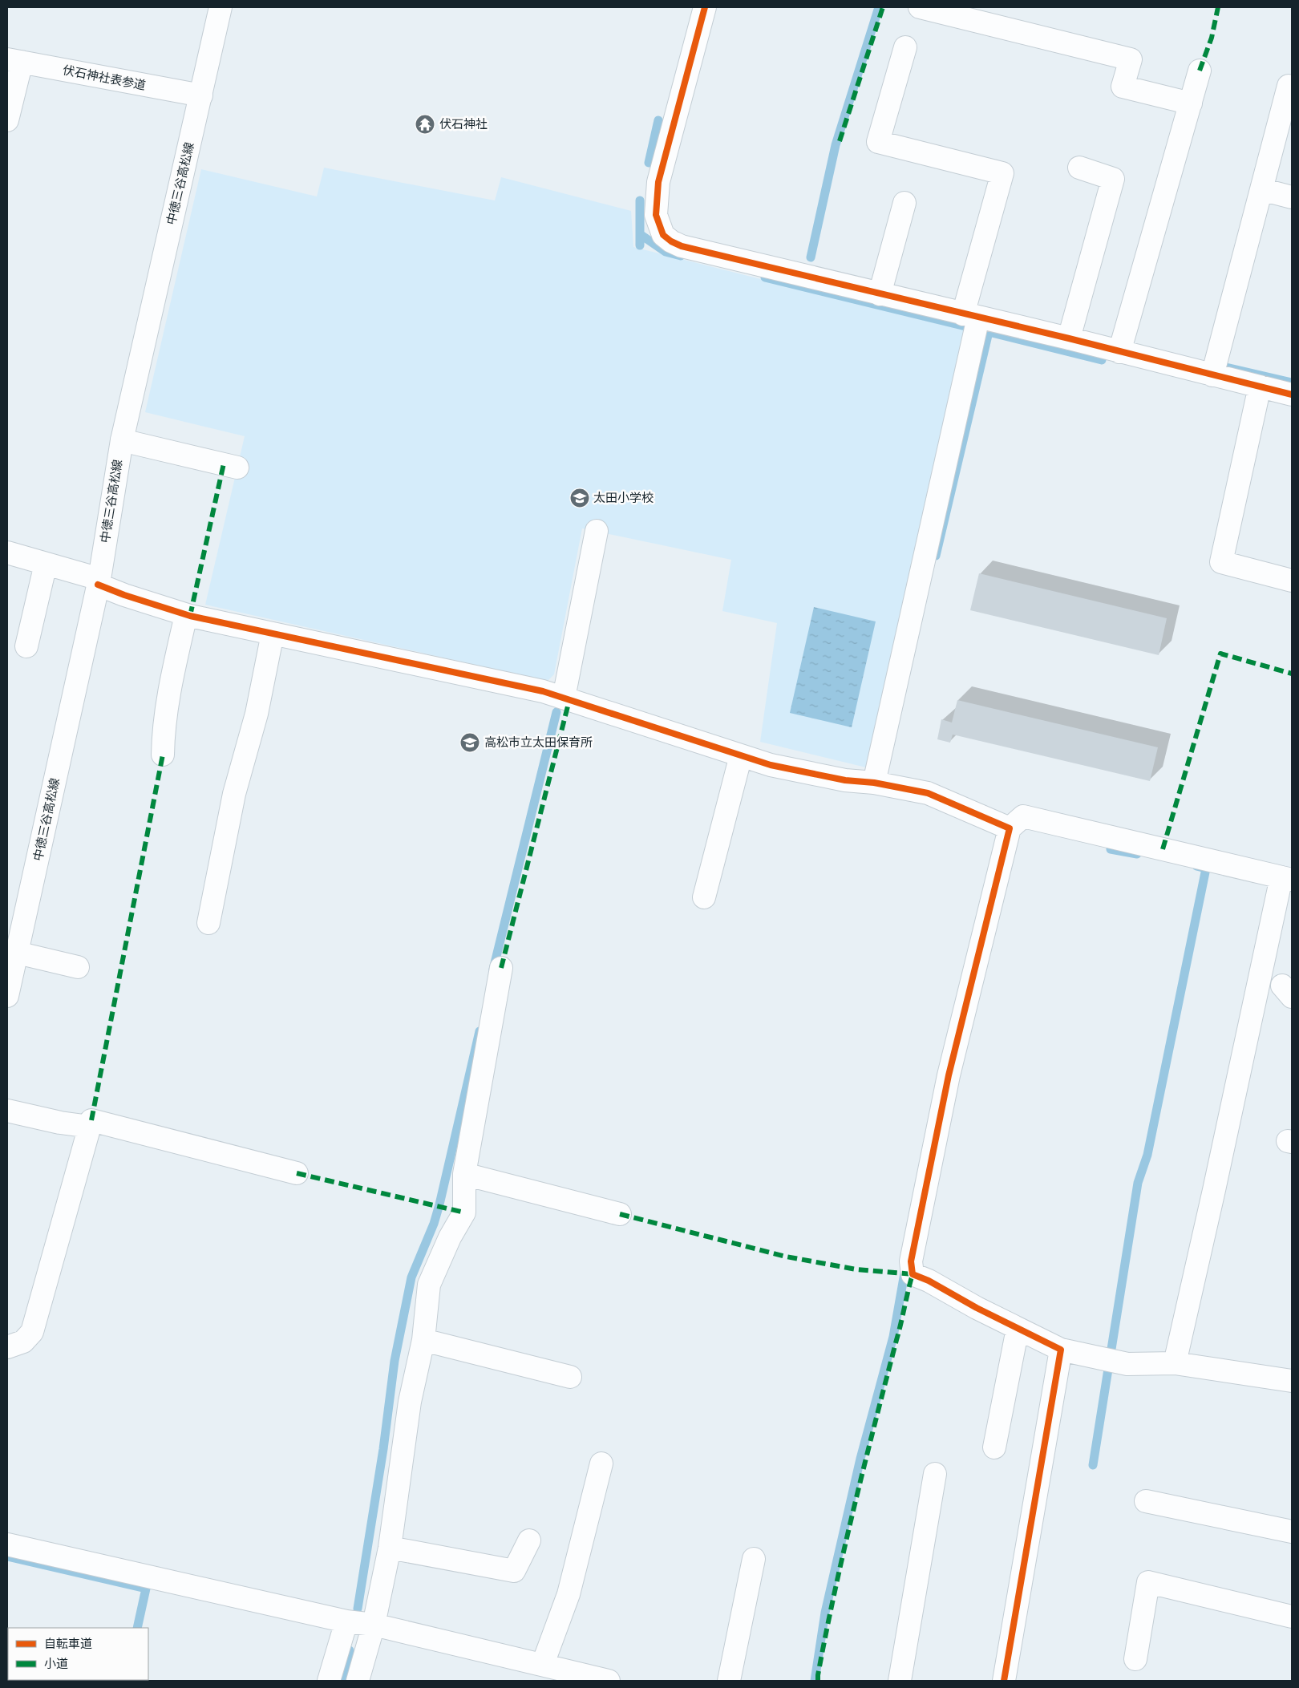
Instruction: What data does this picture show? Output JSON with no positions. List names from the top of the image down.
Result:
{
  "streets": {
    "street": ["伏石神社表参道", "中徳三谷高松線"]
  },
  "crossings": [
    ["伏石神社表参道", "中徳三谷高松線"]
  ],
  "places": {
    "temple": ["伏石神社"],
    "school or university": ["太田小学校", "高松市立太田保育所"]
  },
  "legend": ["自転車道", "小道"]
}
